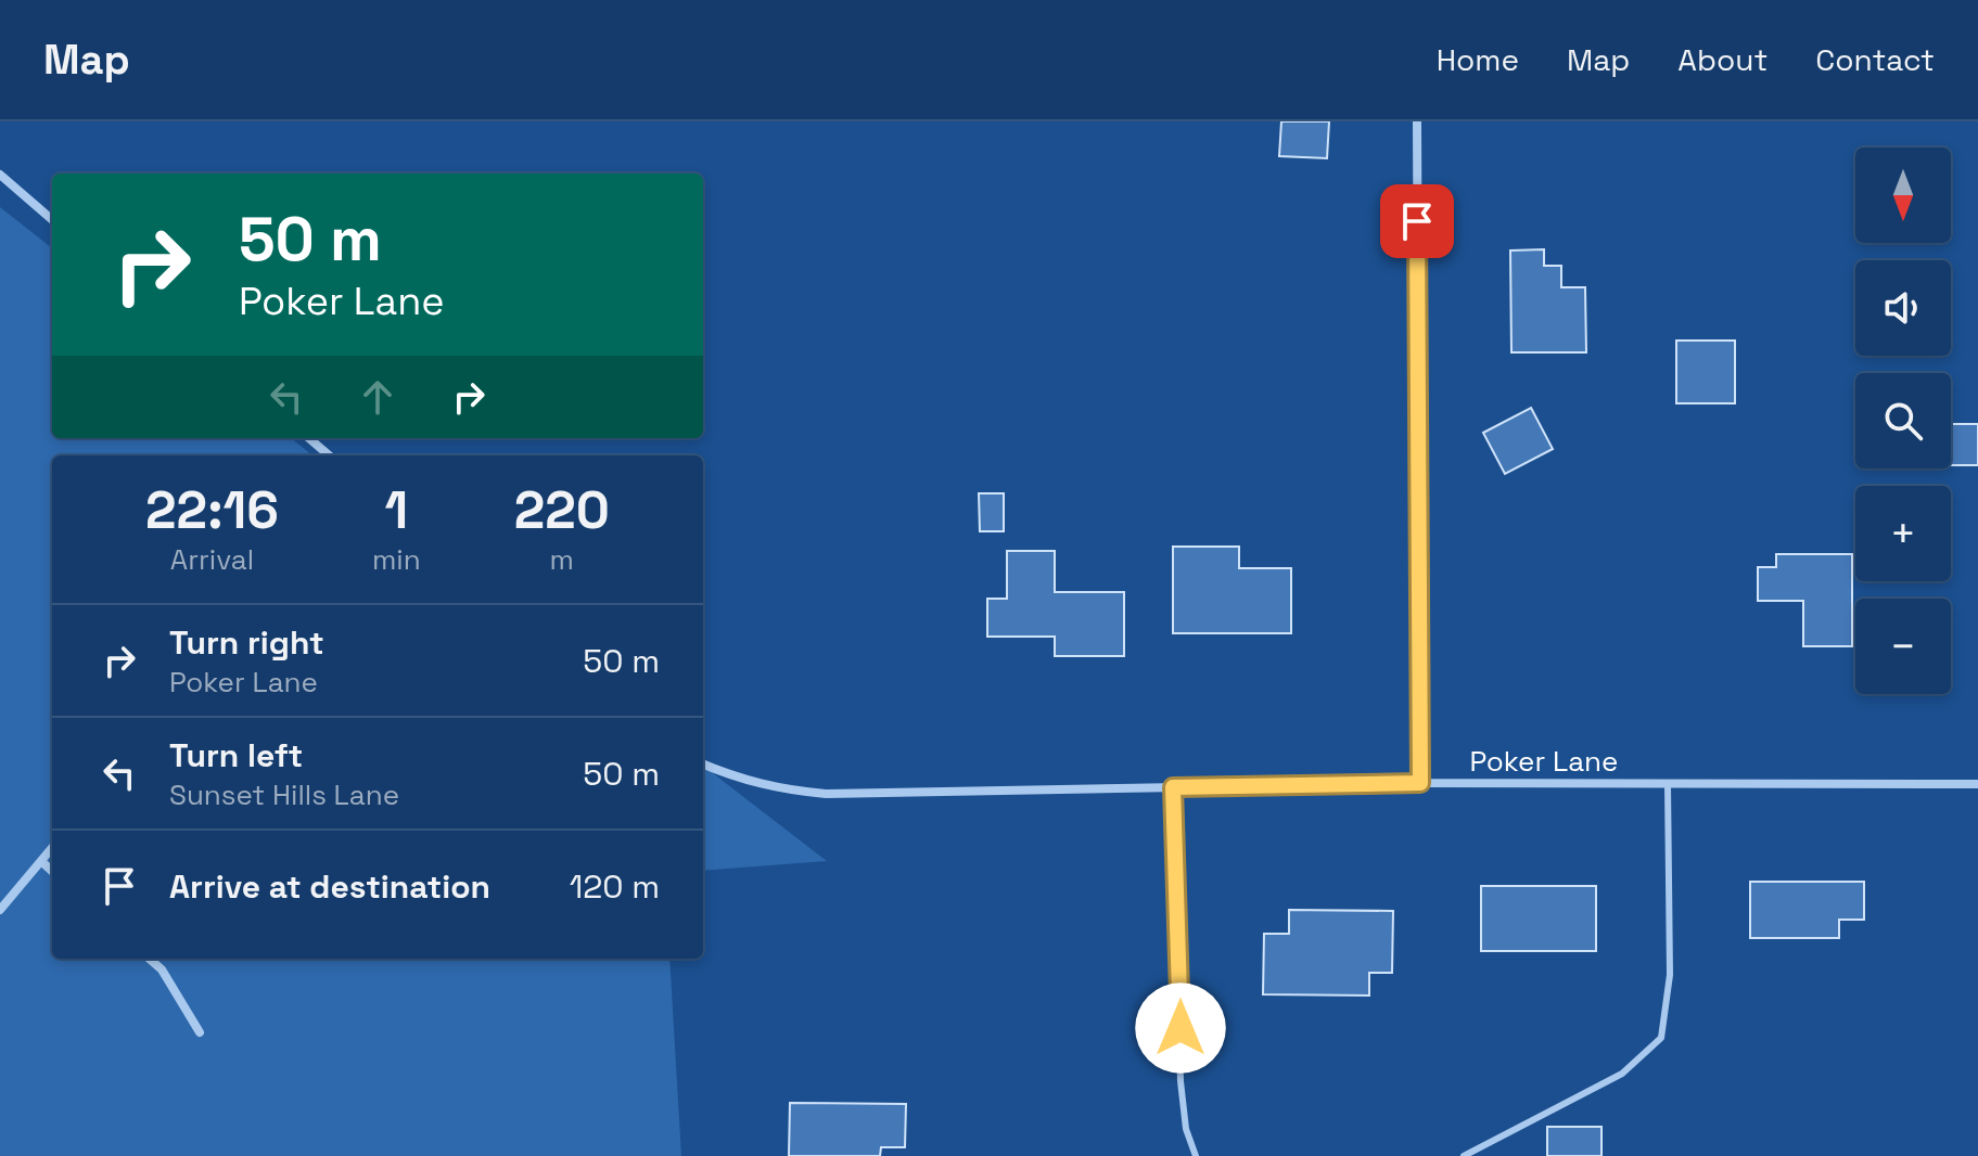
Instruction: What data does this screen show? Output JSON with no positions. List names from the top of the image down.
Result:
{
  "streets": {
    "street": ["Poker Lane"]
  },
  "north": "bottom",
  "page": {
    "header": "Map",
    "nav": [
      "Home",
      "Map",
      "About",
      "Contact"
    ],
    "map_buttons": ["+", "−"],
    "turn": ["50 m", "Poker Lane"],
    "eta": [
      "22:16",
      "Arrival",
      "1",
      "min",
      "220",
      "m"
    ],
    "list": [
      {
        "name": "Turn right",
        "note": "Poker Lane",
        "value": "50 m"
      },
      {
        "name": "Turn left",
        "note": "Sunset Hills Lane",
        "value": "50 m"
      },
      {
        "name": "Arrive at destination",
        "value": "120 m"
      }
    ]
  }
}
